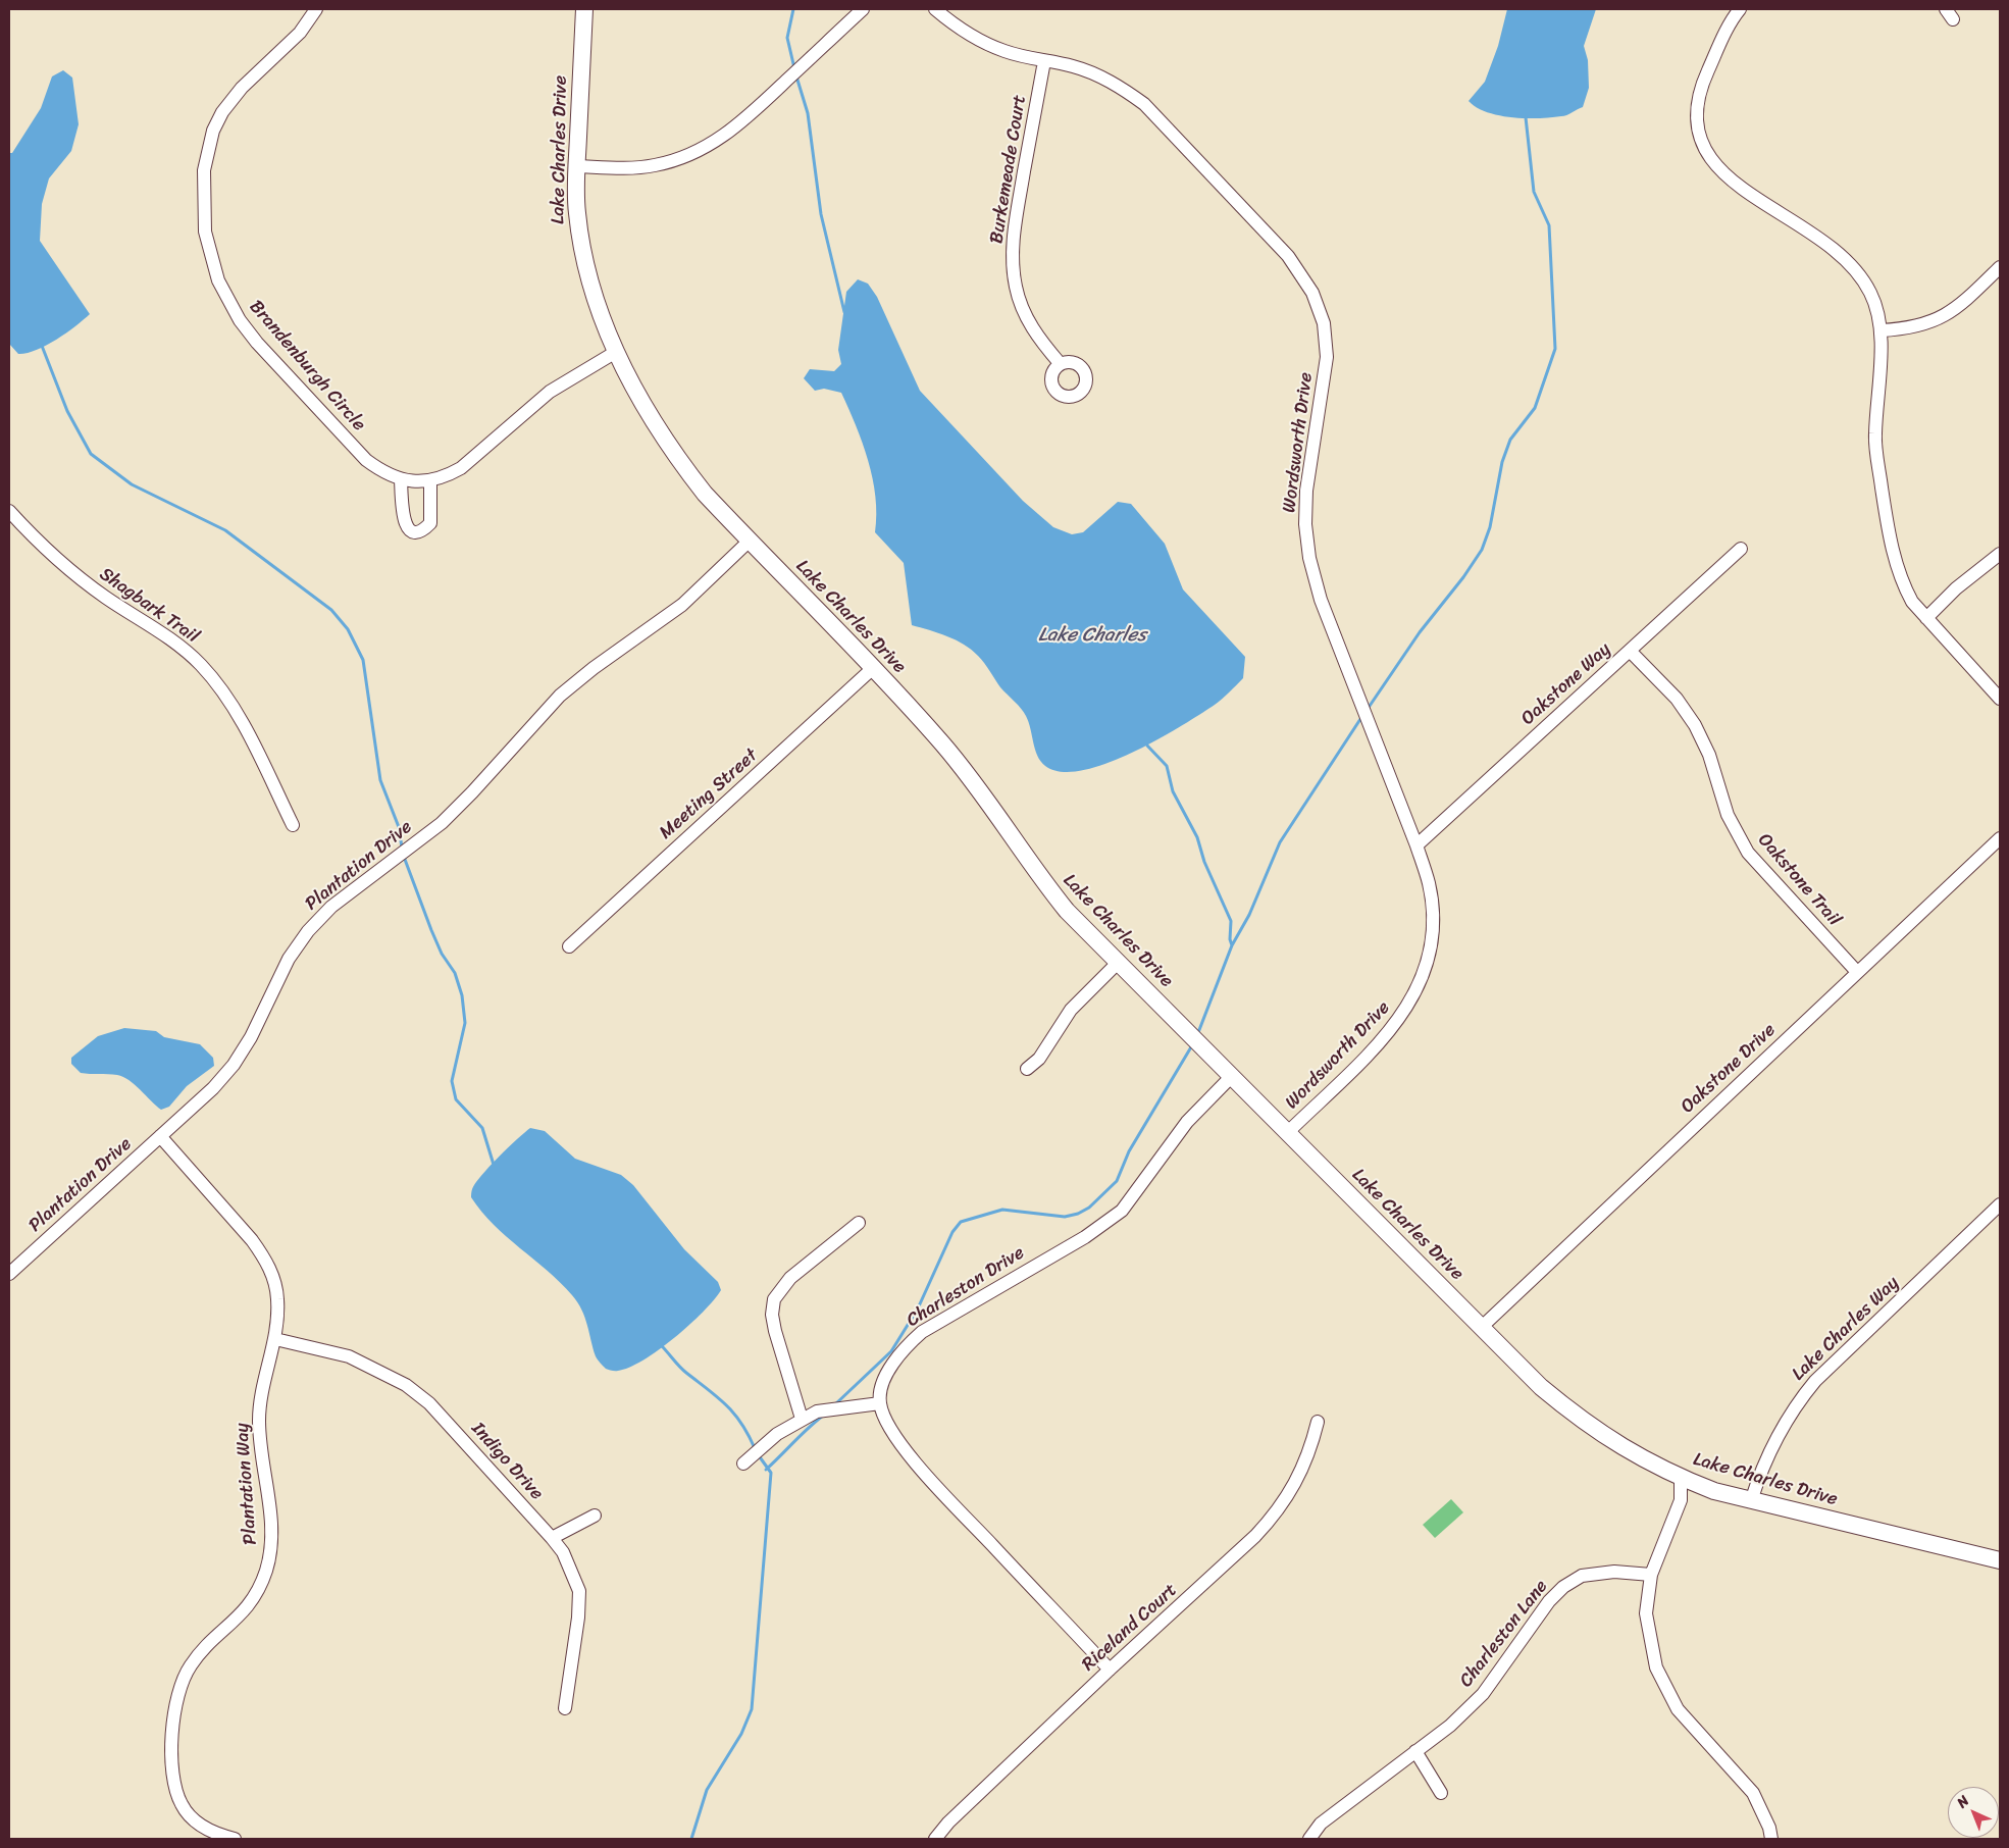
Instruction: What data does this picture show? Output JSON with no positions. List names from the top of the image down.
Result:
{
  "streets": {
    "street": [
      "Lake Charles Drive",
      "Burkemeade Court",
      "Brandenburgh Circle",
      "Wordsworth Drive",
      "Shagbark Trail",
      "Oakstone Way",
      "Meeting Street",
      "Plantation Drive",
      "Oakstone Trail",
      "Oakstone Drive",
      "Charleston Drive",
      "Lake Charles Way",
      "Indigo Drive",
      "Plantation Way",
      "Riceland Court",
      "Charleston Lane"
    ]
  },
  "crossings": [
    ["Lake Charles Drive", "Brandenburgh Circle"],
    ["Lake Charles Drive", "Wordsworth Drive"],
    ["Lake Charles Drive", "Meeting Street"],
    ["Lake Charles Drive", "Plantation Drive"],
    ["Lake Charles Drive", "Oakstone Drive"],
    ["Lake Charles Drive", "Charleston Drive"],
    ["Lake Charles Drive", "Lake Charles Way"],
    ["Burkemeade Court", "Wordsworth Drive"],
    ["Wordsworth Drive", "Oakstone Way"],
    ["Oakstone Way", "Oakstone Trail"],
    ["Plantation Drive", "Plantation Way"],
    ["Oakstone Trail", "Oakstone Drive"],
    ["Indigo Drive", "Plantation Way"]
  ],
  "water": ["Lake Charles"],
  "north": "top left"
}
